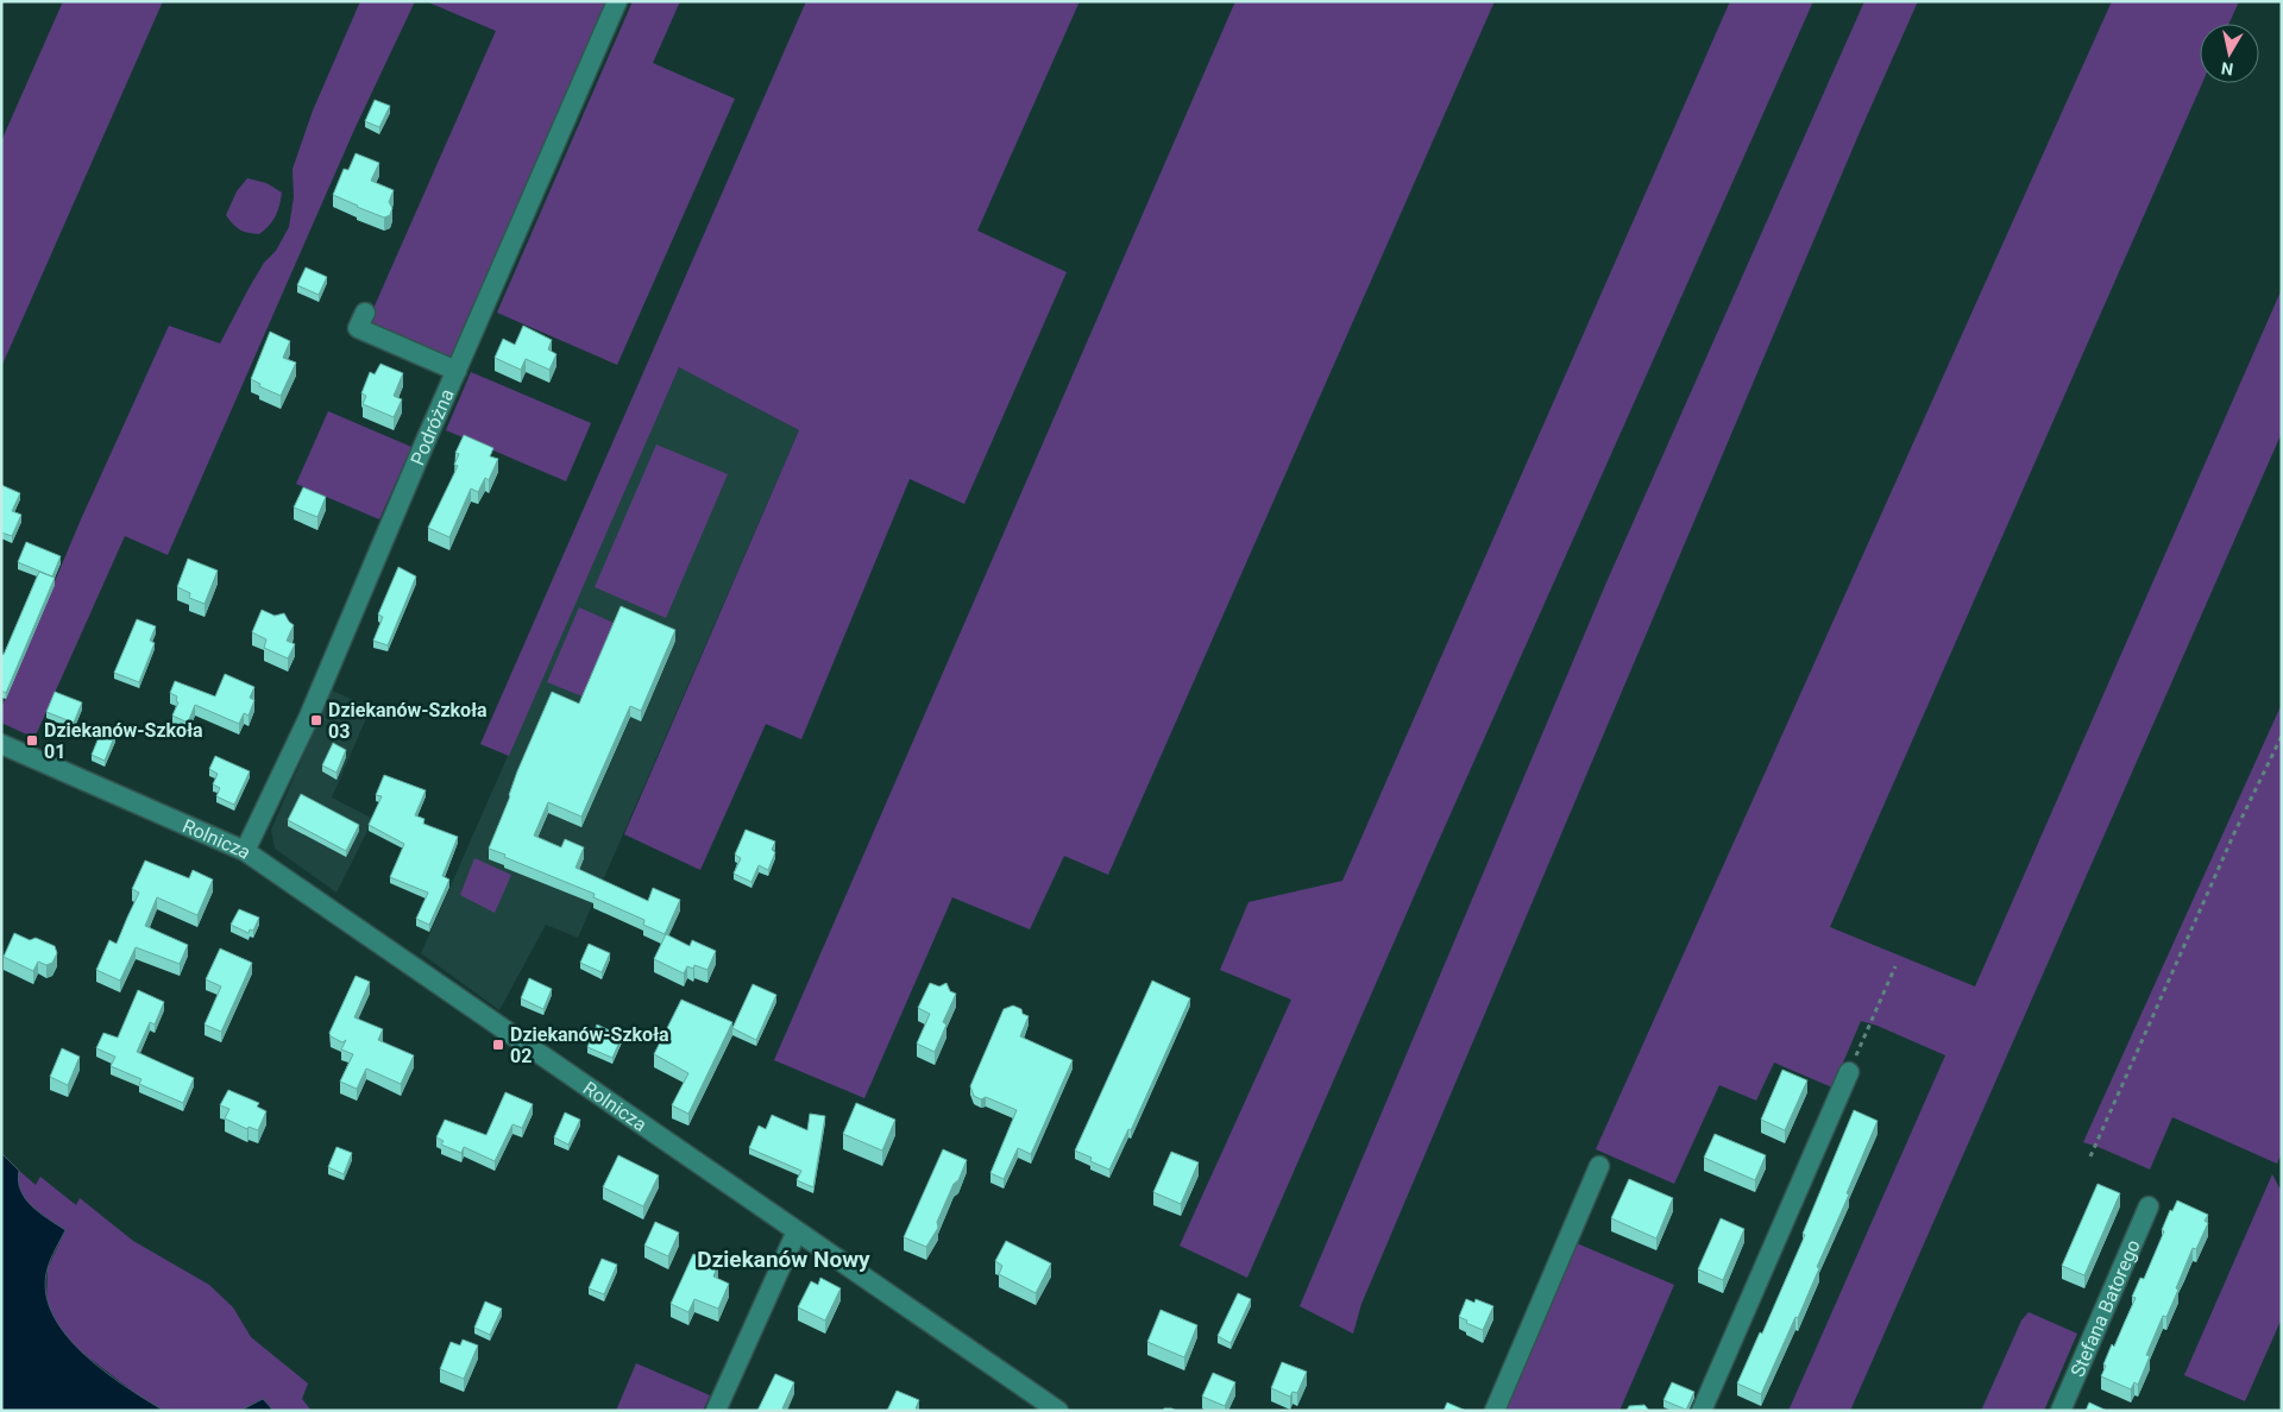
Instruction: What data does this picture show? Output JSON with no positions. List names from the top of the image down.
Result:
{
  "streets": {
    "street": ["Podróżna", "Rolnicza", "Stefana Batorego"]
  },
  "crossings": [
    ["Podróżna", "Rolnicza"]
  ],
  "districts": ["Dziekanów Nowy"],
  "places": {
    "transit": ["Dziekanów-Szkoła 03", "Dziekanów-Szkoła 01", "Dziekanów-Szkoła 02"]
  },
  "north": "bottom"
}
